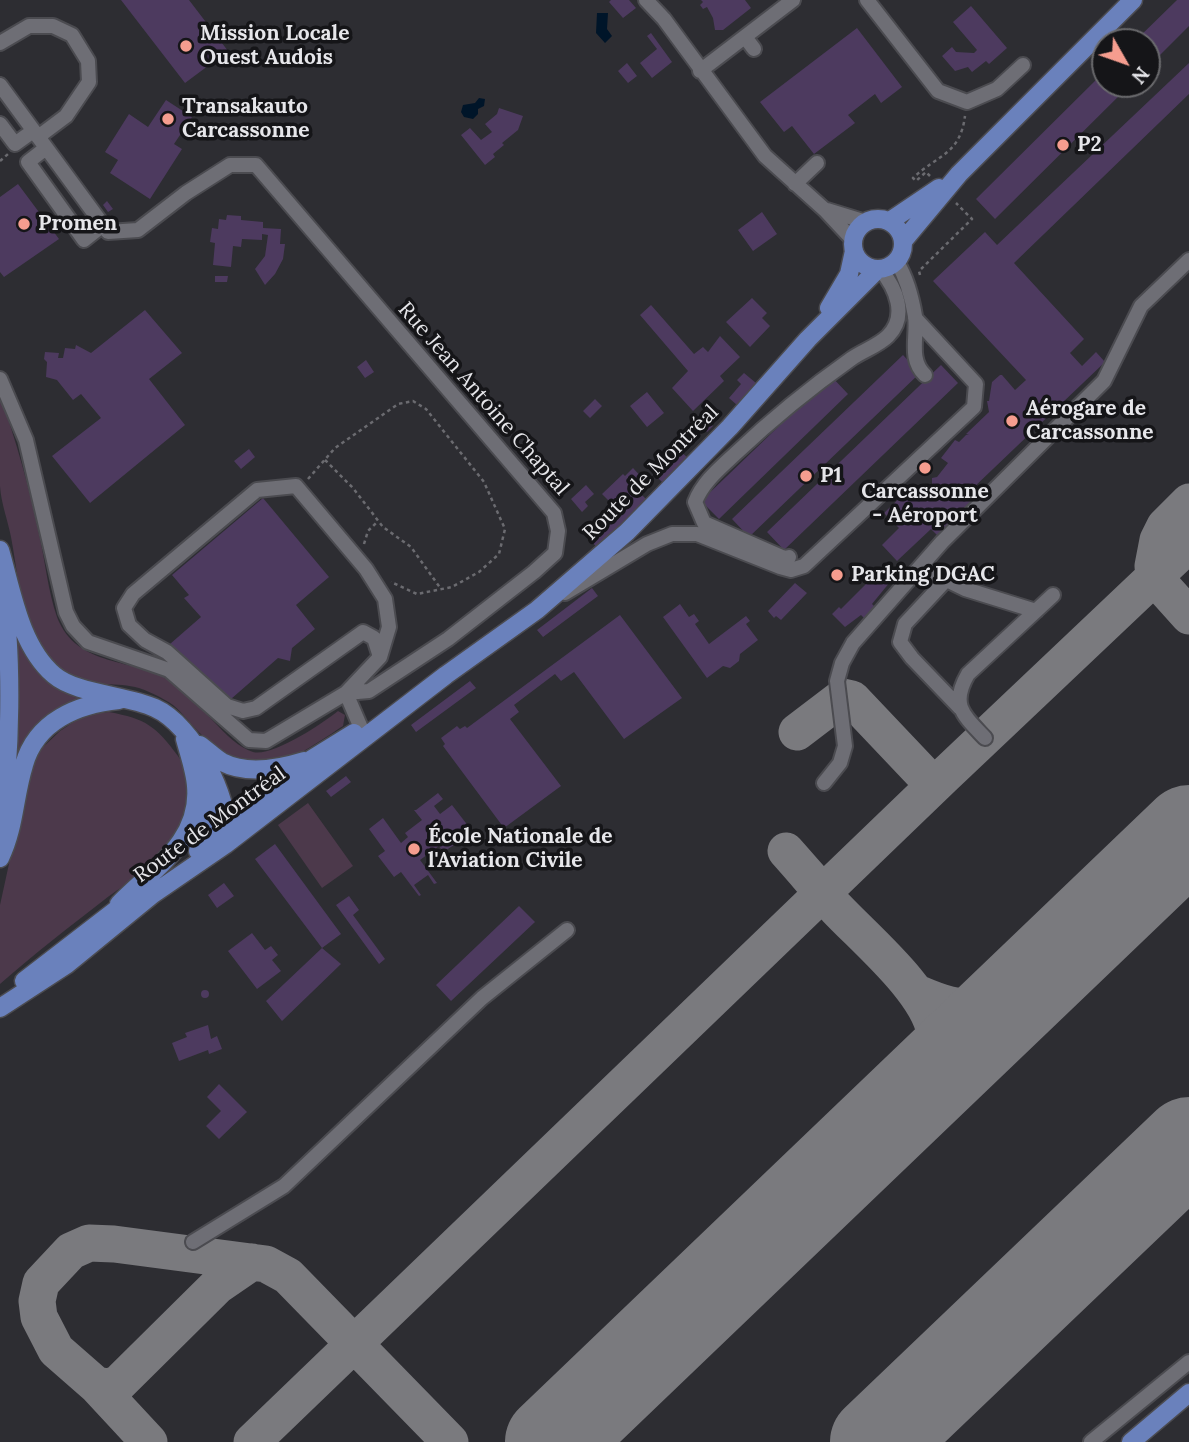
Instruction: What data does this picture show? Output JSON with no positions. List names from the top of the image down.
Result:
{
  "streets": {
    "main road": ["Route de Montréal"],
    "street": ["Rue Jean Antoine Chaptal"]
  },
  "places": [
    "Mission Locale Ouest Audois",
    "Transakauto Carcassonne",
    "P2",
    "Promen",
    "Aérogare de Carcassonne",
    "Carcassonne - Aéroport",
    "P1",
    "Parking DGAC",
    "École Nationale de l'Aviation Civile"
  ],
  "north": "bottom right"
}
